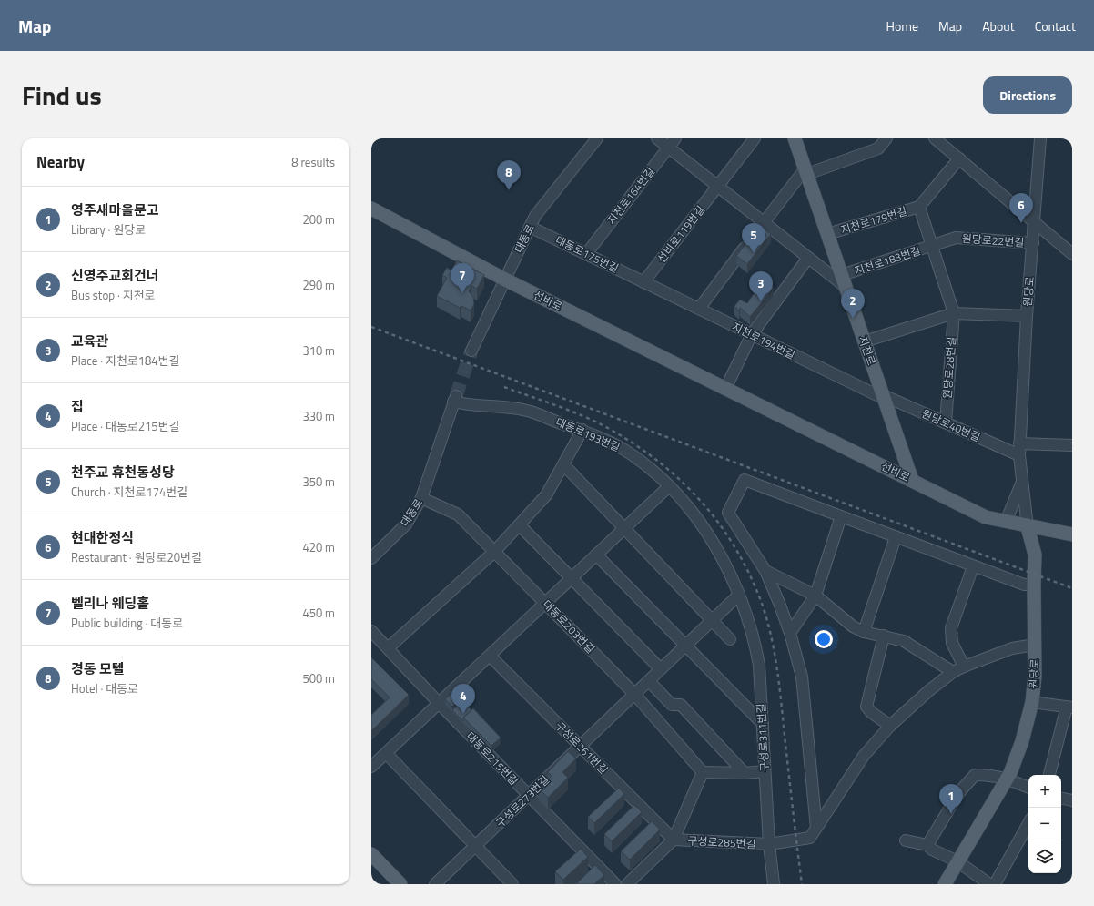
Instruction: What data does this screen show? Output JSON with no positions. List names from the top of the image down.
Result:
{
  "streets": {
    "main road": ["원당로", "선비로", "지천로"],
    "street": [
      "지천로164번길",
      "지천로179번길",
      "선비로119번길",
      "대동로",
      "원당로22번길",
      "대동로175번길",
      "지천로183번길",
      "지천로194번길",
      "원당로28번길",
      "원당로40번길",
      "대동로193번길",
      "대동로203번길",
      "구성로311번길",
      "구성로261번길",
      "대동로215번길",
      "구성로273번길",
      "구성로285번길"
    ]
  },
  "crossings": [
    ["지천로164번길", "대동로175번길"],
    ["지천로179번길", "원당로22번길"],
    ["지천로179번길", "지천로183번길"],
    ["지천로179번길", "지천로"],
    ["지천로179번길", "원당로28번길"],
    ["선비로119번길", "대동로175번길"],
    ["선비로119번길", "지천로194번길"],
    ["대동로", "대동로175번길"],
    ["대동로", "선비로"],
    ["대동로", "대동로193번길"],
    ["대동로", "대동로203번길"],
    ["원당로22번길", "지천로183번길"],
    ["원당로22번길", "원당로"],
    ["원당로22번길", "원당로28번길"],
    ["대동로175번길", "지천로194번길"],
    ["지천로183번길", "지천로"],
    ["지천로183번길", "원당로28번길"],
    ["원당로", "선비로"],
    ["원당로", "원당로40번길"],
    ["원당로", "구성로285번길"],
    ["선비로", "지천로"],
    ["지천로194번길", "지천로"],
    ["지천로194번길", "원당로40번길"],
    ["지천로", "원당로40번길"],
    ["원당로28번길", "원당로40번길"],
    ["대동로193번길", "구성로311번길"],
    ["대동로193번길", "구성로273번길"],
    ["대동로203번길", "구성로273번길"],
    ["대동로203번길", "구성로285번길"],
    ["구성로311번길", "구성로273번길"],
    ["구성로311번길", "구성로285번길"],
    ["구성로261번길", "구성로273번길"],
    ["구성로261번길", "구성로285번길"],
    ["대동로215번길", "구성로273번길"]
  ],
  "page": {
    "header": "Map",
    "nav": [
      "Home",
      "Map",
      "About",
      "Contact"
    ],
    "title": "Find us",
    "buttons": "Directions",
    "heading": ["Nearby", "8 results"],
    "pins": [
      "8",
      "6",
      "5",
      "7",
      "3",
      "2",
      "4",
      "1"
    ],
    "list": [
      {
        "mark": "1",
        "name": "영주새마을문고",
        "note": "Library · 원당로",
        "value": "200 m"
      },
      {
        "mark": "2",
        "name": "신영주교회건너",
        "note": "Bus stop · 지천로",
        "value": "290 m"
      },
      {
        "mark": "3",
        "name": "교육관",
        "note": "Place · 지천로184번길",
        "value": "310 m"
      },
      {
        "mark": "4",
        "name": "집",
        "note": "Place · 대동로215번길",
        "value": "330 m"
      },
      {
        "mark": "5",
        "name": "천주교 휴천동성당",
        "note": "Church · 지천로174번길",
        "value": "350 m"
      },
      {
        "mark": "6",
        "name": "현대한정식",
        "note": "Restaurant · 원당로20번길",
        "value": "420 m"
      },
      {
        "mark": "7",
        "name": "벨리나 웨딩홀",
        "note": "Public building · 대동로",
        "value": "450 m"
      },
      {
        "mark": "8",
        "name": "경동 모텔",
        "note": "Hotel · 대동로",
        "value": "500 m"
      }
    ],
    "map_buttons": ["+", "−"]
  }
}
